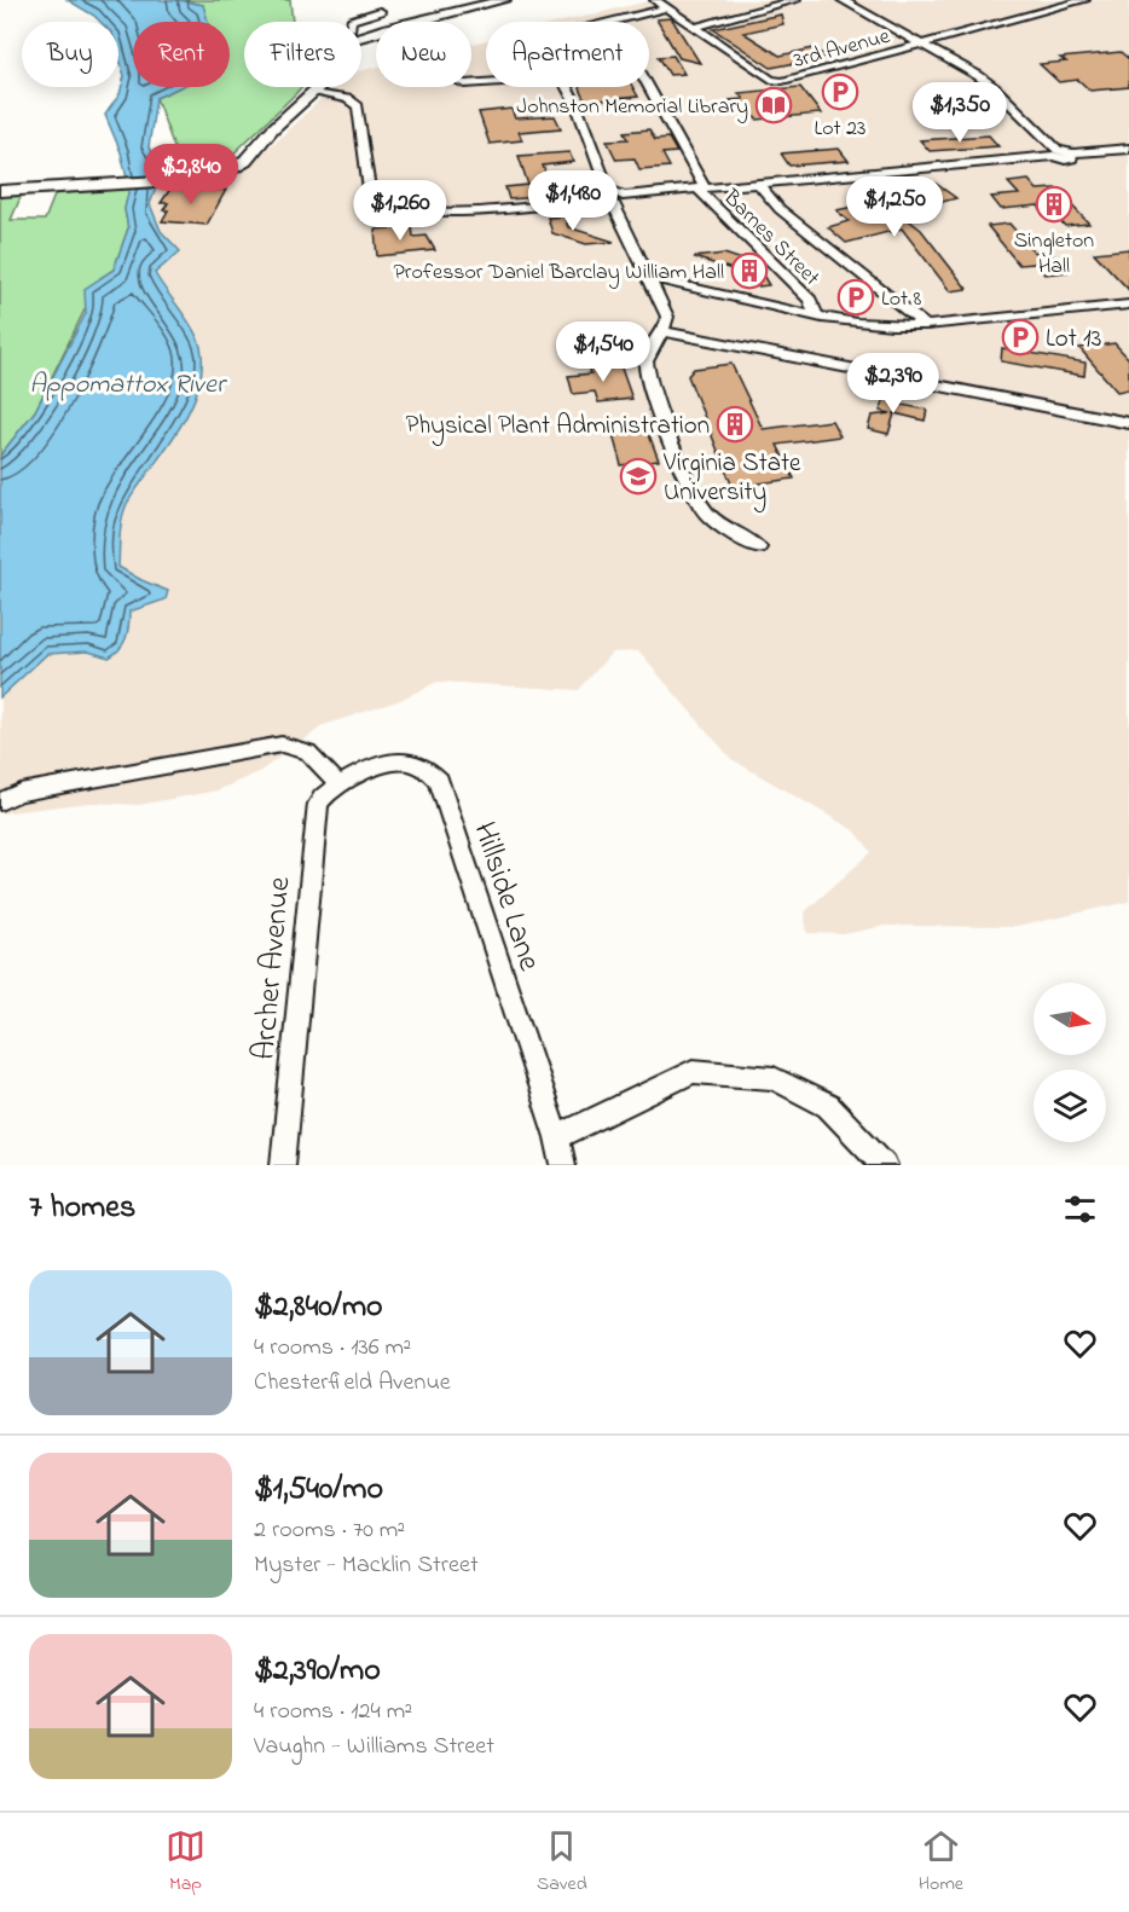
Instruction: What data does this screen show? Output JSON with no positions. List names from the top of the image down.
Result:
{
  "streets": {
    "street": [
      "3rd Avenue",
      "Barnes Street",
      "Hillside Lane",
      "Archer Avenue"
    ]
  },
  "crossings": [
    ["Hillside Lane", "Archer Avenue"]
  ],
  "water": ["Appomattox River"],
  "places": {
    "parking": ["Lot 23", "Lot 8", "Lot 13"],
    "library": ["Johnston Memorial Library"],
    "building": ["Singleton Hall", "Professor Daniel Barclay William Hall", "Physical Plant Administration"],
    "school or university": ["Virginia State University"]
  },
  "north": "right",
  "page": {
    "chip": [
      "Buy",
      "Rent",
      "Filters",
      "New",
      "Apartment"
    ],
    "price": [
      "$1,350",
      "$2,840",
      "$1,480",
      "$1,250",
      "$1,260",
      "$1,540",
      "$2,390"
    ],
    "heading": "7 homes",
    "list": [
      {
        "name": "$2,840/mo",
        "note": "4 rooms · 136 m² · Chesterfield Avenue"
      },
      {
        "name": "$1,540/mo",
        "note": "2 rooms · 70 m² · Myster - Macklin Street"
      },
      {
        "name": "$2,390/mo",
        "note": "4 rooms · 124 m² · Vaughn - Williams Street"
      }
    ],
    "tabs": ["Map", "Saved", "Home"]
  }
}
